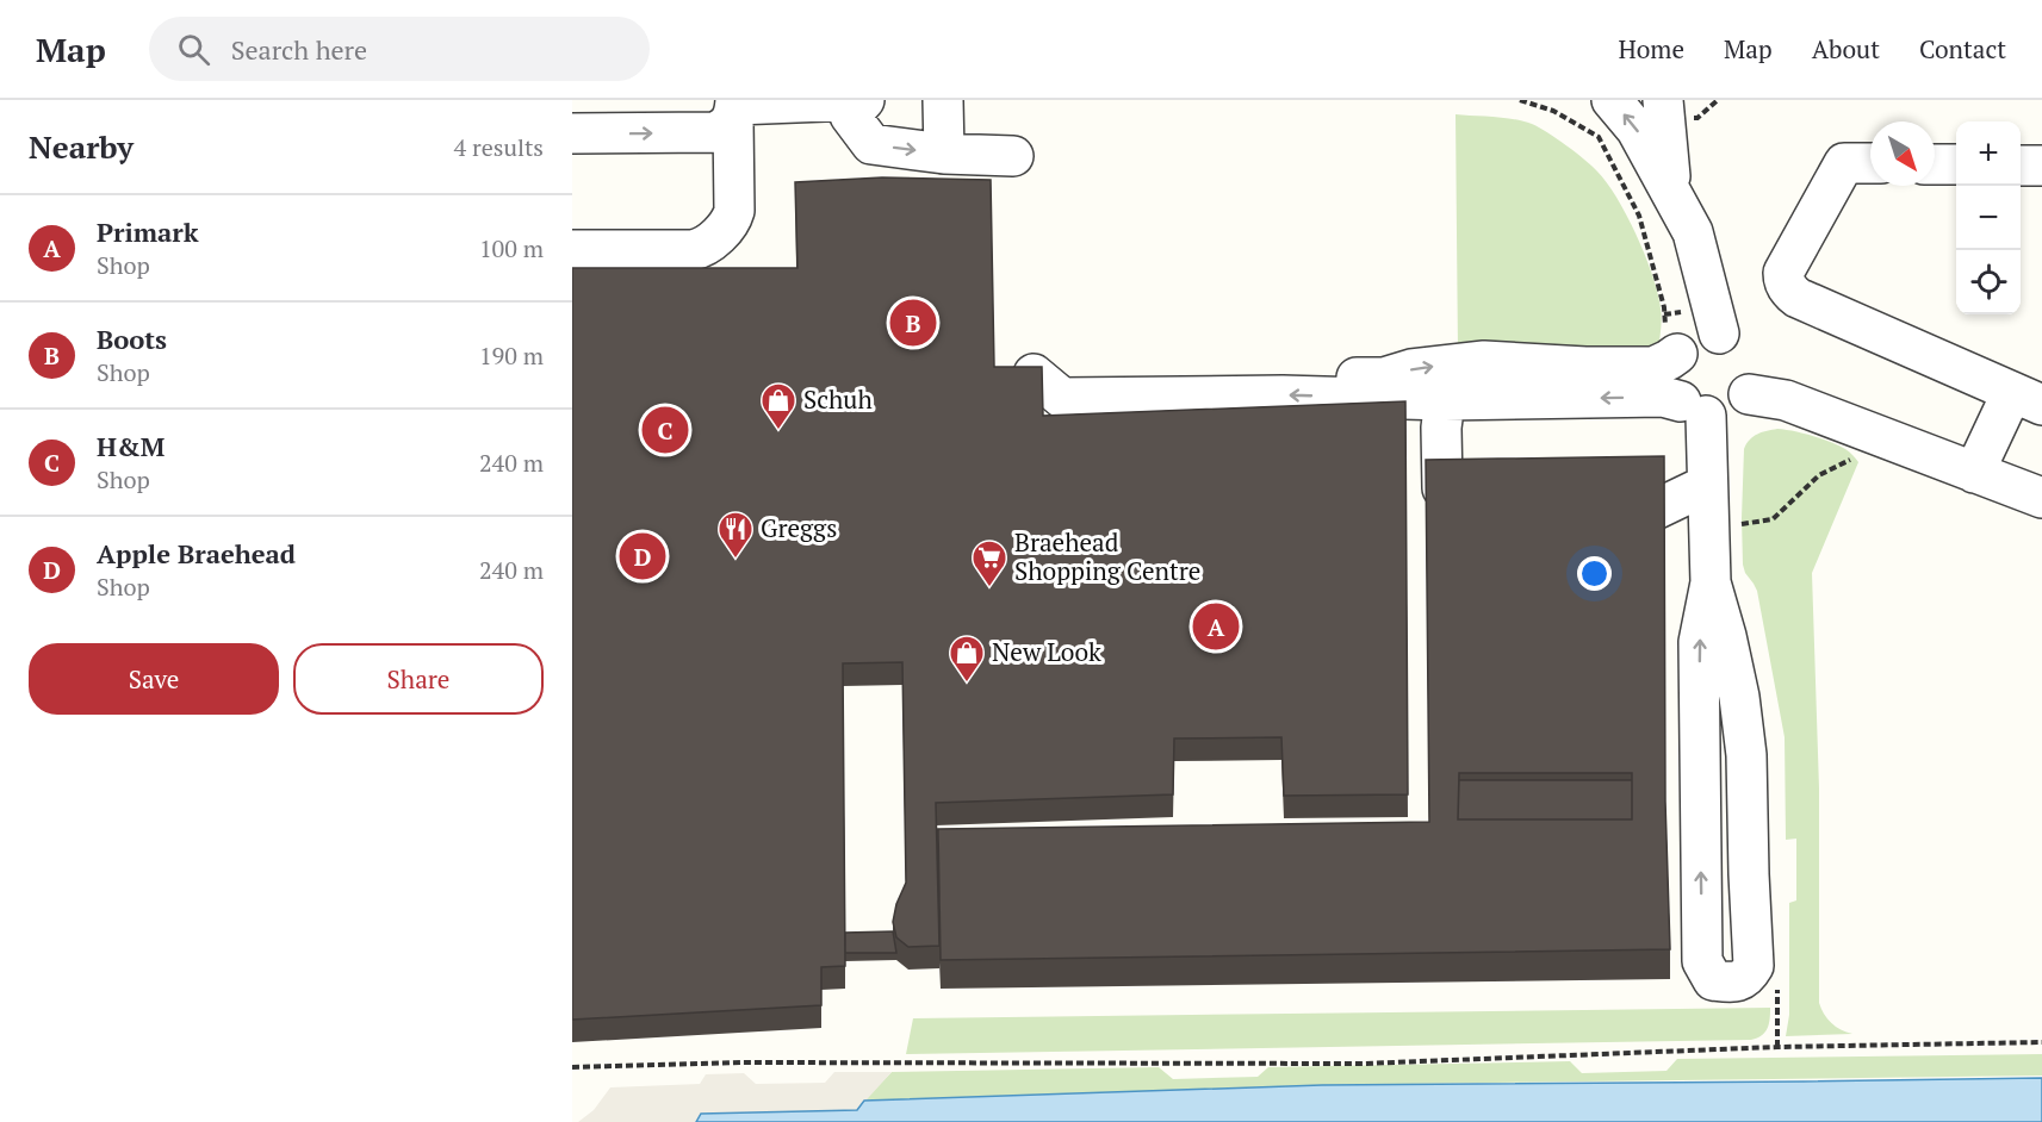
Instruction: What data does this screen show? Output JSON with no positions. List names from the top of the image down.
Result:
{
  "places": {
    "shop": ["Schuh", "New Look"],
    "restaurant": ["Greggs"],
    "supermarket": ["Braehead Shopping Centre"]
  },
  "north": "bottom right",
  "page": {
    "header": "Map",
    "search": "Search here",
    "nav": [
      "Home",
      "Map",
      "About",
      "Contact"
    ],
    "heading": ["Nearby", "4 results"],
    "map_buttons": ["+", "−"],
    "list": [
      {
        "mark": "A",
        "name": "Primark",
        "note": "Shop",
        "value": "100 m"
      },
      {
        "mark": "B",
        "name": "Boots",
        "note": "Shop",
        "value": "190 m"
      },
      {
        "mark": "C",
        "name": "H&M",
        "note": "Shop",
        "value": "240 m"
      },
      {
        "mark": "D",
        "name": "Apple Braehead",
        "note": "Shop",
        "value": "240 m"
      }
    ],
    "pins": [
      "B",
      "C",
      "D",
      "A"
    ],
    "buttons": ["Save", "Share"]
  }
}
